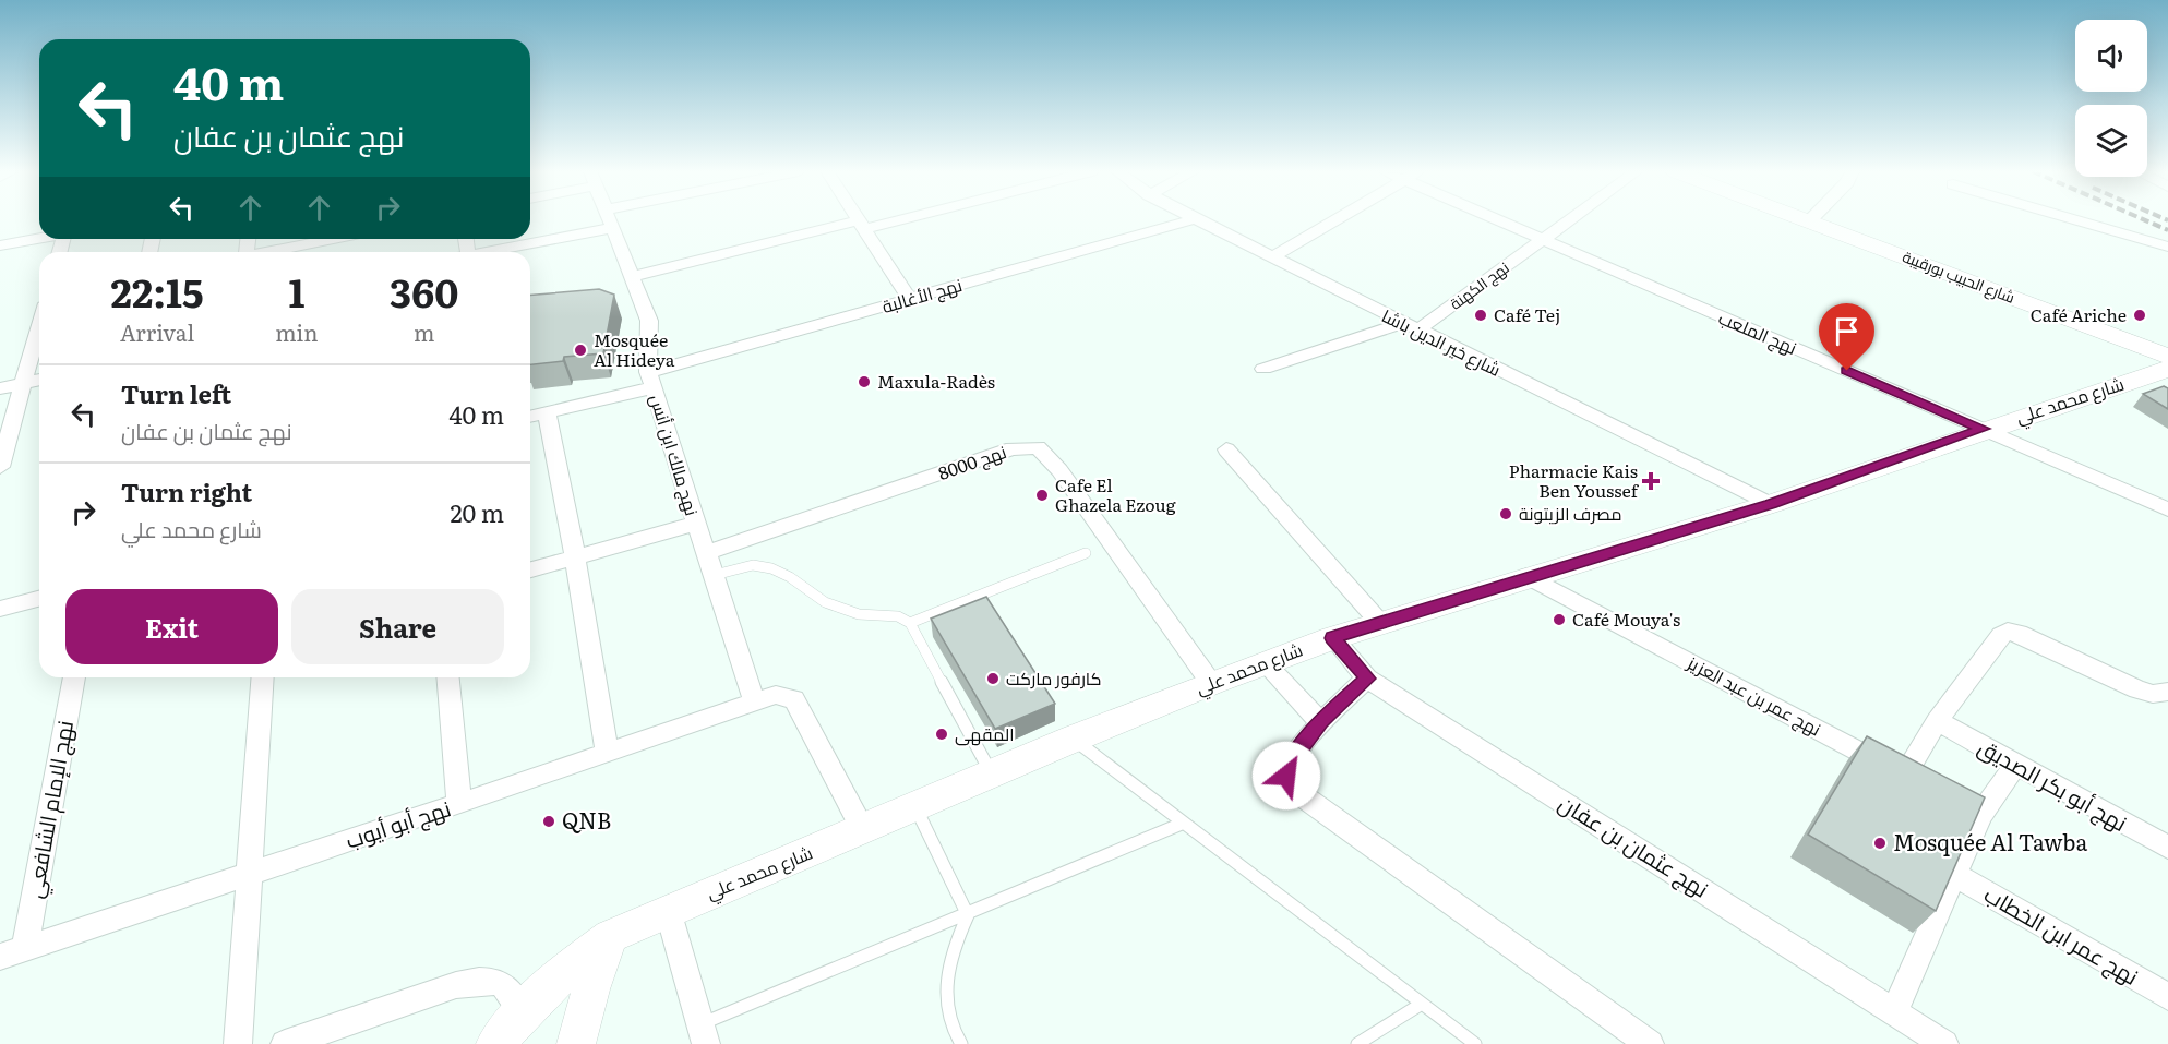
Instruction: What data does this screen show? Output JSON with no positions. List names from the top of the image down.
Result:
{
  "streets": {
    "main road": ["شارع الحبيب بورقيبة", "شارع محمد علي"],
    "street": [
      "نهج الكهنة",
      "نهج الأغالبة",
      "نهج الملعب",
      "شارع خير الدين باشا",
      "نهج مالك ابن أنس",
      "نهج 8000",
      "نهج عمر بن عبد العزيز",
      "نهج أبو بكر الصديق",
      "نهج الإمام الشافعي",
      "نهج أبو أيوب",
      "نهج عثمان بن عفان",
      "نهج عمر ابن الخطاب"
    ]
  },
  "crossings": [
    ["نهج الكهنة", "نهج الملعب"],
    ["نهج الكهنة", "شارع خير الدين باشا"],
    ["نهج الأغالبة", "نهج مالك ابن أنس"],
    ["نهج الملعب", "شارع محمد علي"],
    ["شارع خير الدين باشا", "شارع محمد علي"],
    ["شارع محمد علي", "نهج 8000"],
    ["شارع محمد علي", "نهج عمر بن عبد العزيز"],
    ["شارع محمد علي", "نهج أبو أيوب"],
    ["شارع محمد علي", "نهج عثمان بن عفان"],
    ["نهج مالك ابن أنس", "نهج 8000"],
    ["نهج مالك ابن أنس", "نهج أبو أيوب"],
    ["نهج الإمام الشافعي", "نهج أبو أيوب"]
  ],
  "places": {
    "other": [
      "Café Tej",
      "Café Ariche",
      "Mosquée Al Hideya",
      "Maxula-Radès",
      "Cafe El Ghazela Ezoug",
      "مصرف الزيتونة",
      "Café Mouya's",
      "كارفور ماركت",
      "المقهى",
      "QNB",
      "Mosquée Al Tawba"
    ],
    "health": ["Pharmacie Kais Ben Youssef"]
  },
  "page": {
    "turn": ["40 m", "نهج عثمان بن عفان"],
    "eta": [
      "22:15",
      "Arrival",
      "1",
      "min",
      "360",
      "m"
    ],
    "list": [
      {
        "name": "Turn left",
        "note": "نهج عثمان بن عفان",
        "value": "40 m"
      },
      {
        "name": "Turn right",
        "note": "شارع محمد علي",
        "value": "20 m"
      }
    ],
    "buttons": ["Exit", "Share"]
  }
}
